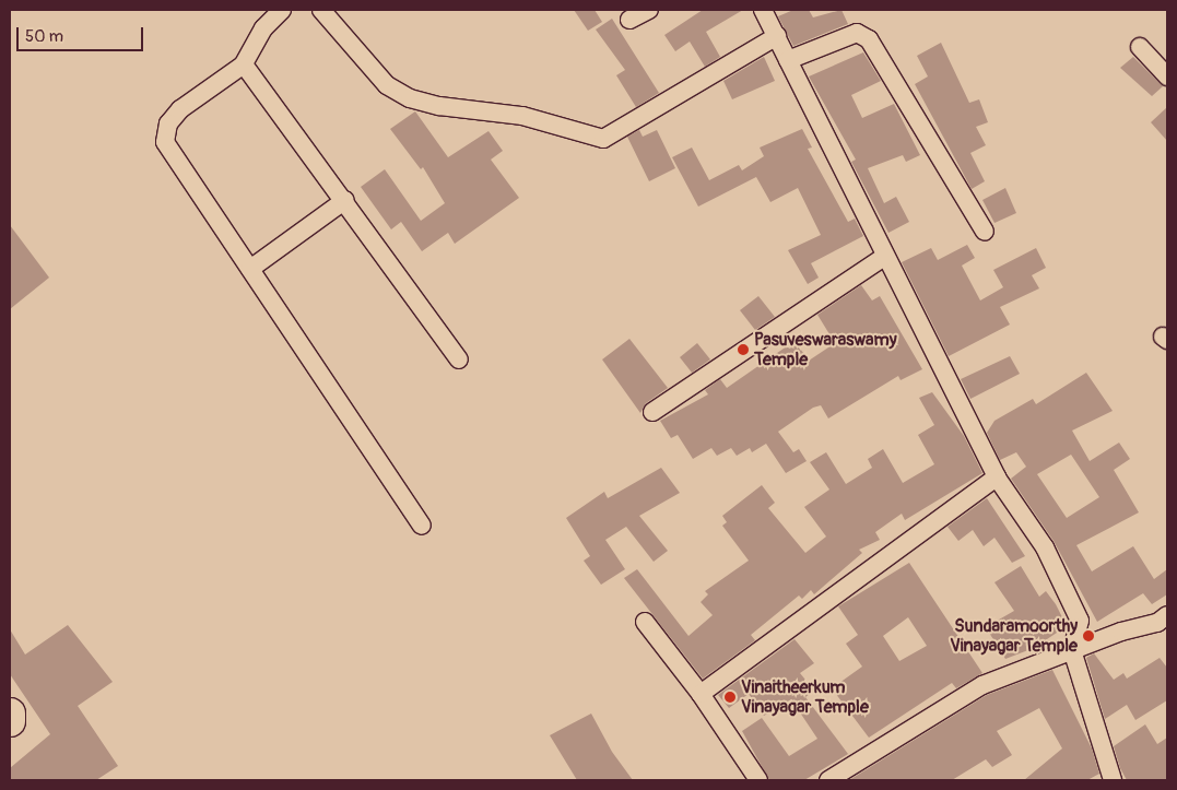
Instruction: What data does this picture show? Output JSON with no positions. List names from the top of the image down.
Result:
{
  "places": ["Pasuveswaraswamy Temple", "Sundaramoorthy Vinayagar Temple", "Vinaitheerkum Vinayagar Temple"],
  "scale_bar": "50 m"
}
